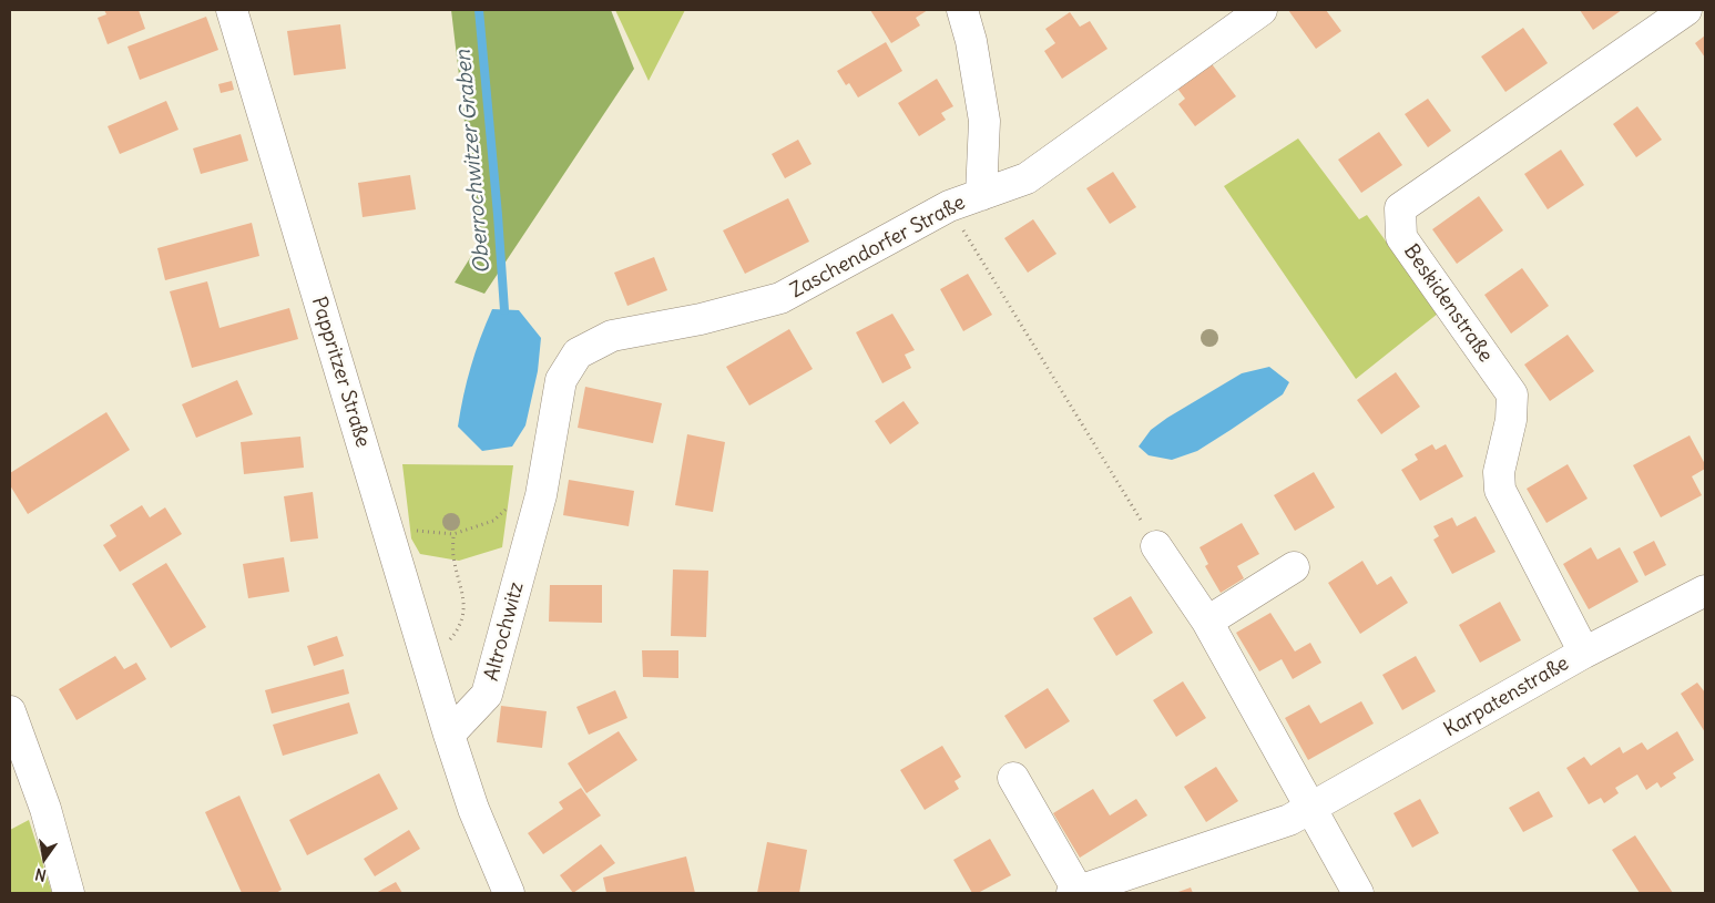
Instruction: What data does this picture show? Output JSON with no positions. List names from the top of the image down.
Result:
{
  "streets": {
    "street": [
      "Zaschendorfer Straße",
      "Beskidenstraße",
      "Pappritzer Straße",
      "Altrochwitz",
      "Karpatenstraße"
    ]
  },
  "crossings": [
    ["Zaschendorfer Straße", "Altrochwitz"],
    ["Beskidenstraße", "Karpatenstraße"],
    ["Pappritzer Straße", "Altrochwitz"]
  ],
  "water": ["Oberrochwitzer Graben"],
  "north": "bottom"
}
